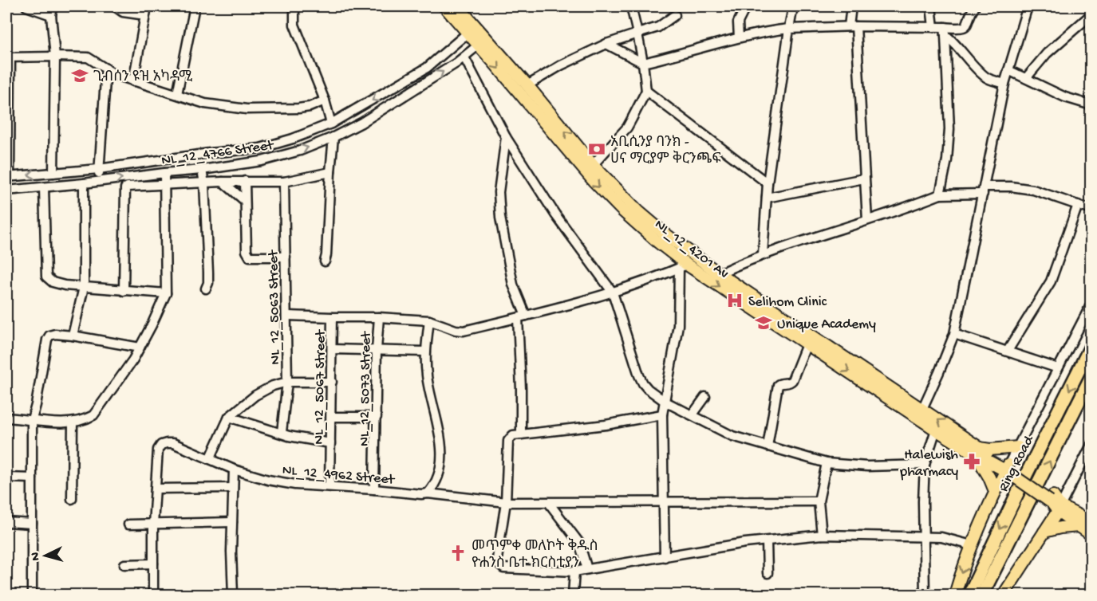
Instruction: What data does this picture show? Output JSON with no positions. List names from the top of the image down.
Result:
{
  "streets": {
    "highway": ["Ring Road"],
    "main road": ["NL_12_4201 Av"],
    "street": [
      "NL_12_4766 Street",
      "NL_12_5063 Street",
      "NL_12_5067 Street",
      "NL_12_5073 Street",
      "NL_12_4962 Street"
    ]
  },
  "crossings": [
    ["NL_12_4766 Street", "NL_12_4201 Av"],
    ["NL_12_4766 Street", "NL_12_5063 Street"],
    ["NL_12_5067 Street", "NL_12_4962 Street"],
    ["NL_12_5073 Street", "NL_12_4962 Street"]
  ],
  "places": {
    "school or university": ["ጊብሰን ዩዝ አካዳሚ", "Unique Academy"],
    "bank": ["አቢሲንያ ባንክ - ሀና ማርያም ቅርንጫፍ"],
    "hospital": ["Selihom Clinic"],
    "pharmacy": ["Halewish pharmacy"],
    "church": ["መጥምቀ መለኮት ቅዱስ ዮሐንስ ቤተ ክርስቲያን"]
  },
  "north": "left"
}
